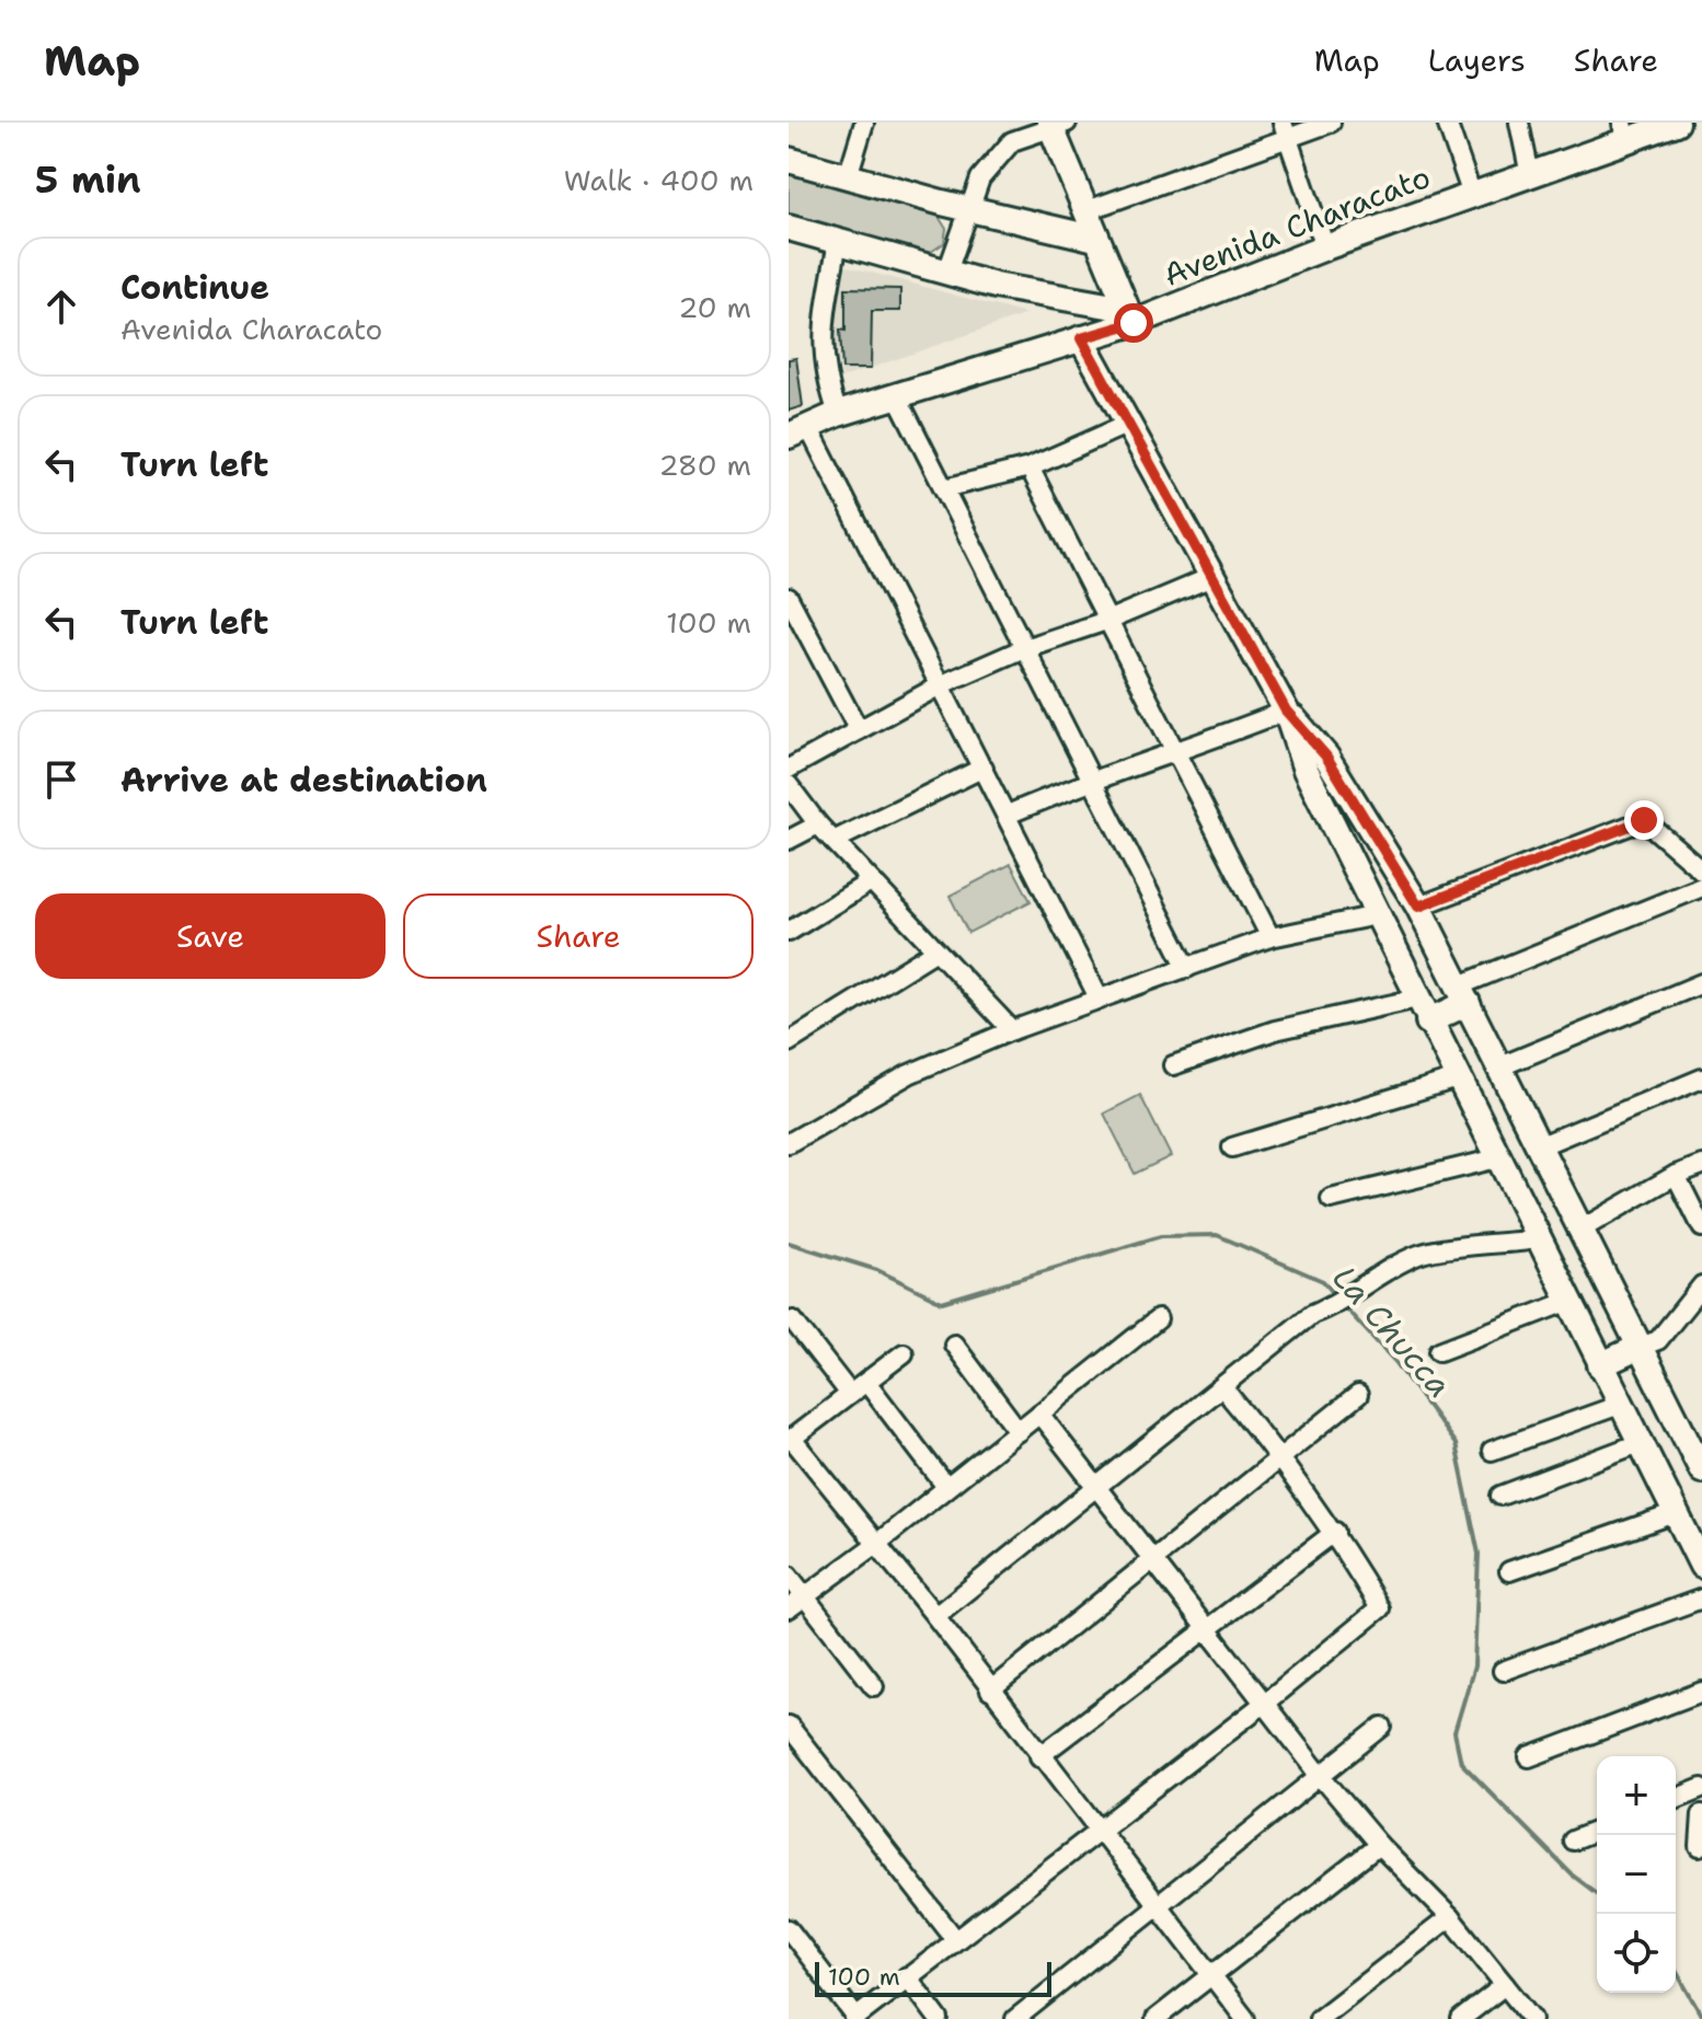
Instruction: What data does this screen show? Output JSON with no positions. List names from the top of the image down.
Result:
{
  "streets": {
    "street": ["Avenida Characato"]
  },
  "water": ["La Chucca"],
  "scale_bar": "100 m",
  "page": {
    "header": "Map",
    "nav": ["Map", "Layers", "Share"],
    "heading": ["5 min", "Walk · 400 m"],
    "list": [
      ["Continue", "Avenida Characato", "20 m"],
      ["Turn left", "280 m"],
      ["Turn left", "100 m"],
      "Arrive at destination"
    ],
    "buttons": ["Save", "Share"],
    "map_buttons": ["+", "−"],
    "scale": "100 m"
  }
}
